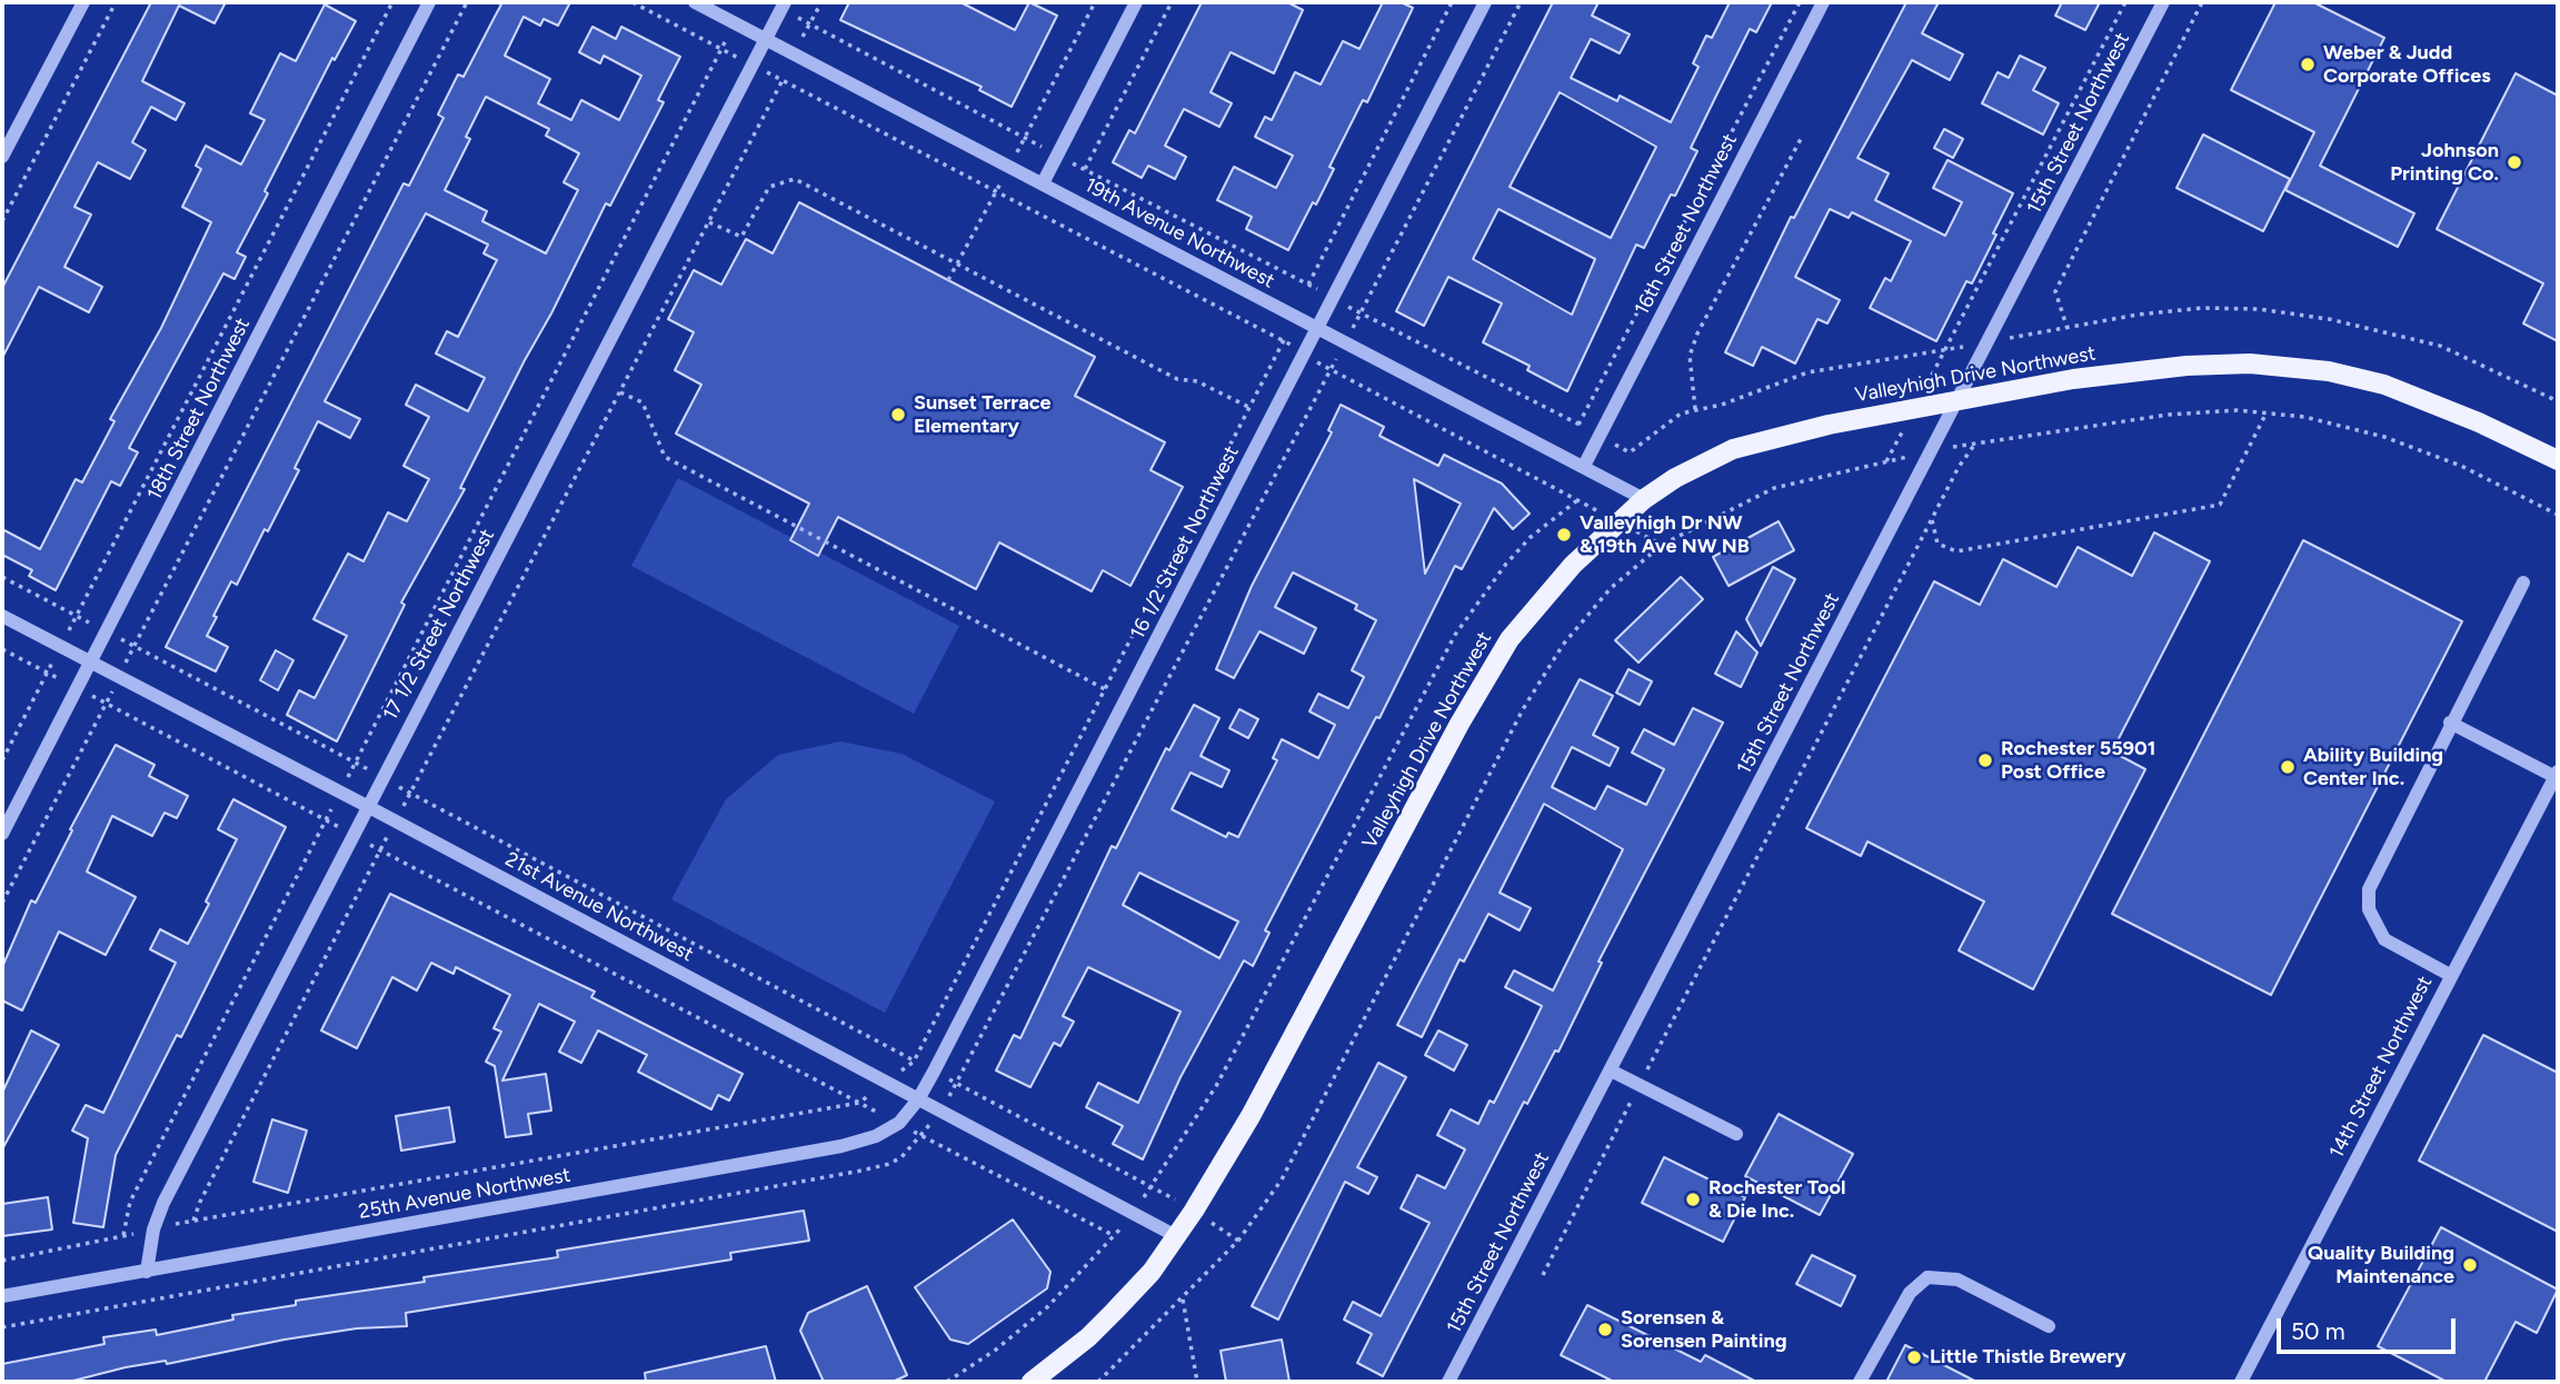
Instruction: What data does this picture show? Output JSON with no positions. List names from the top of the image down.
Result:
{
  "streets": {
    "main road": ["Valleyhigh Drive Northwest"],
    "street": [
      "15th Street Northwest",
      "16th Street Northwest",
      "19th Avenue Northwest",
      "18th Street Northwest",
      "16 1/2 Street Northwest",
      "17 1/2 Street Northwest",
      "21st Avenue Northwest",
      "14th Street Northwest",
      "25th Avenue Northwest"
    ]
  },
  "crossings": [
    ["15th Street Northwest", "Valleyhigh Drive Northwest"],
    ["16th Street Northwest", "19th Avenue Northwest"],
    ["19th Avenue Northwest", "Valleyhigh Drive Northwest"],
    ["19th Avenue Northwest", "16 1/2 Street Northwest"],
    ["19th Avenue Northwest", "17 1/2 Street Northwest"],
    ["Valleyhigh Drive Northwest", "21st Avenue Northwest"],
    ["18th Street Northwest", "21st Avenue Northwest"],
    ["16 1/2 Street Northwest", "21st Avenue Northwest"],
    ["16 1/2 Street Northwest", "25th Avenue Northwest"],
    ["17 1/2 Street Northwest", "21st Avenue Northwest"],
    ["17 1/2 Street Northwest", "25th Avenue Northwest"],
    ["21st Avenue Northwest", "25th Avenue Northwest"]
  ],
  "places": [
    "Weber & Judd Corporate Offices",
    "Johnson Printing Co.",
    "Sunset Terrace Elementary",
    "Valleyhigh Dr NW & 19th Ave NW NB",
    "Rochester 55901 Post Office",
    "Ability Building Center Inc.",
    "Rochester Tool & Die Inc.",
    "Quality Building Maintenance",
    "Sorensen & Sorensen Painting",
    "Little Thistle Brewery"
  ],
  "scale_bar": "50 m"
}
